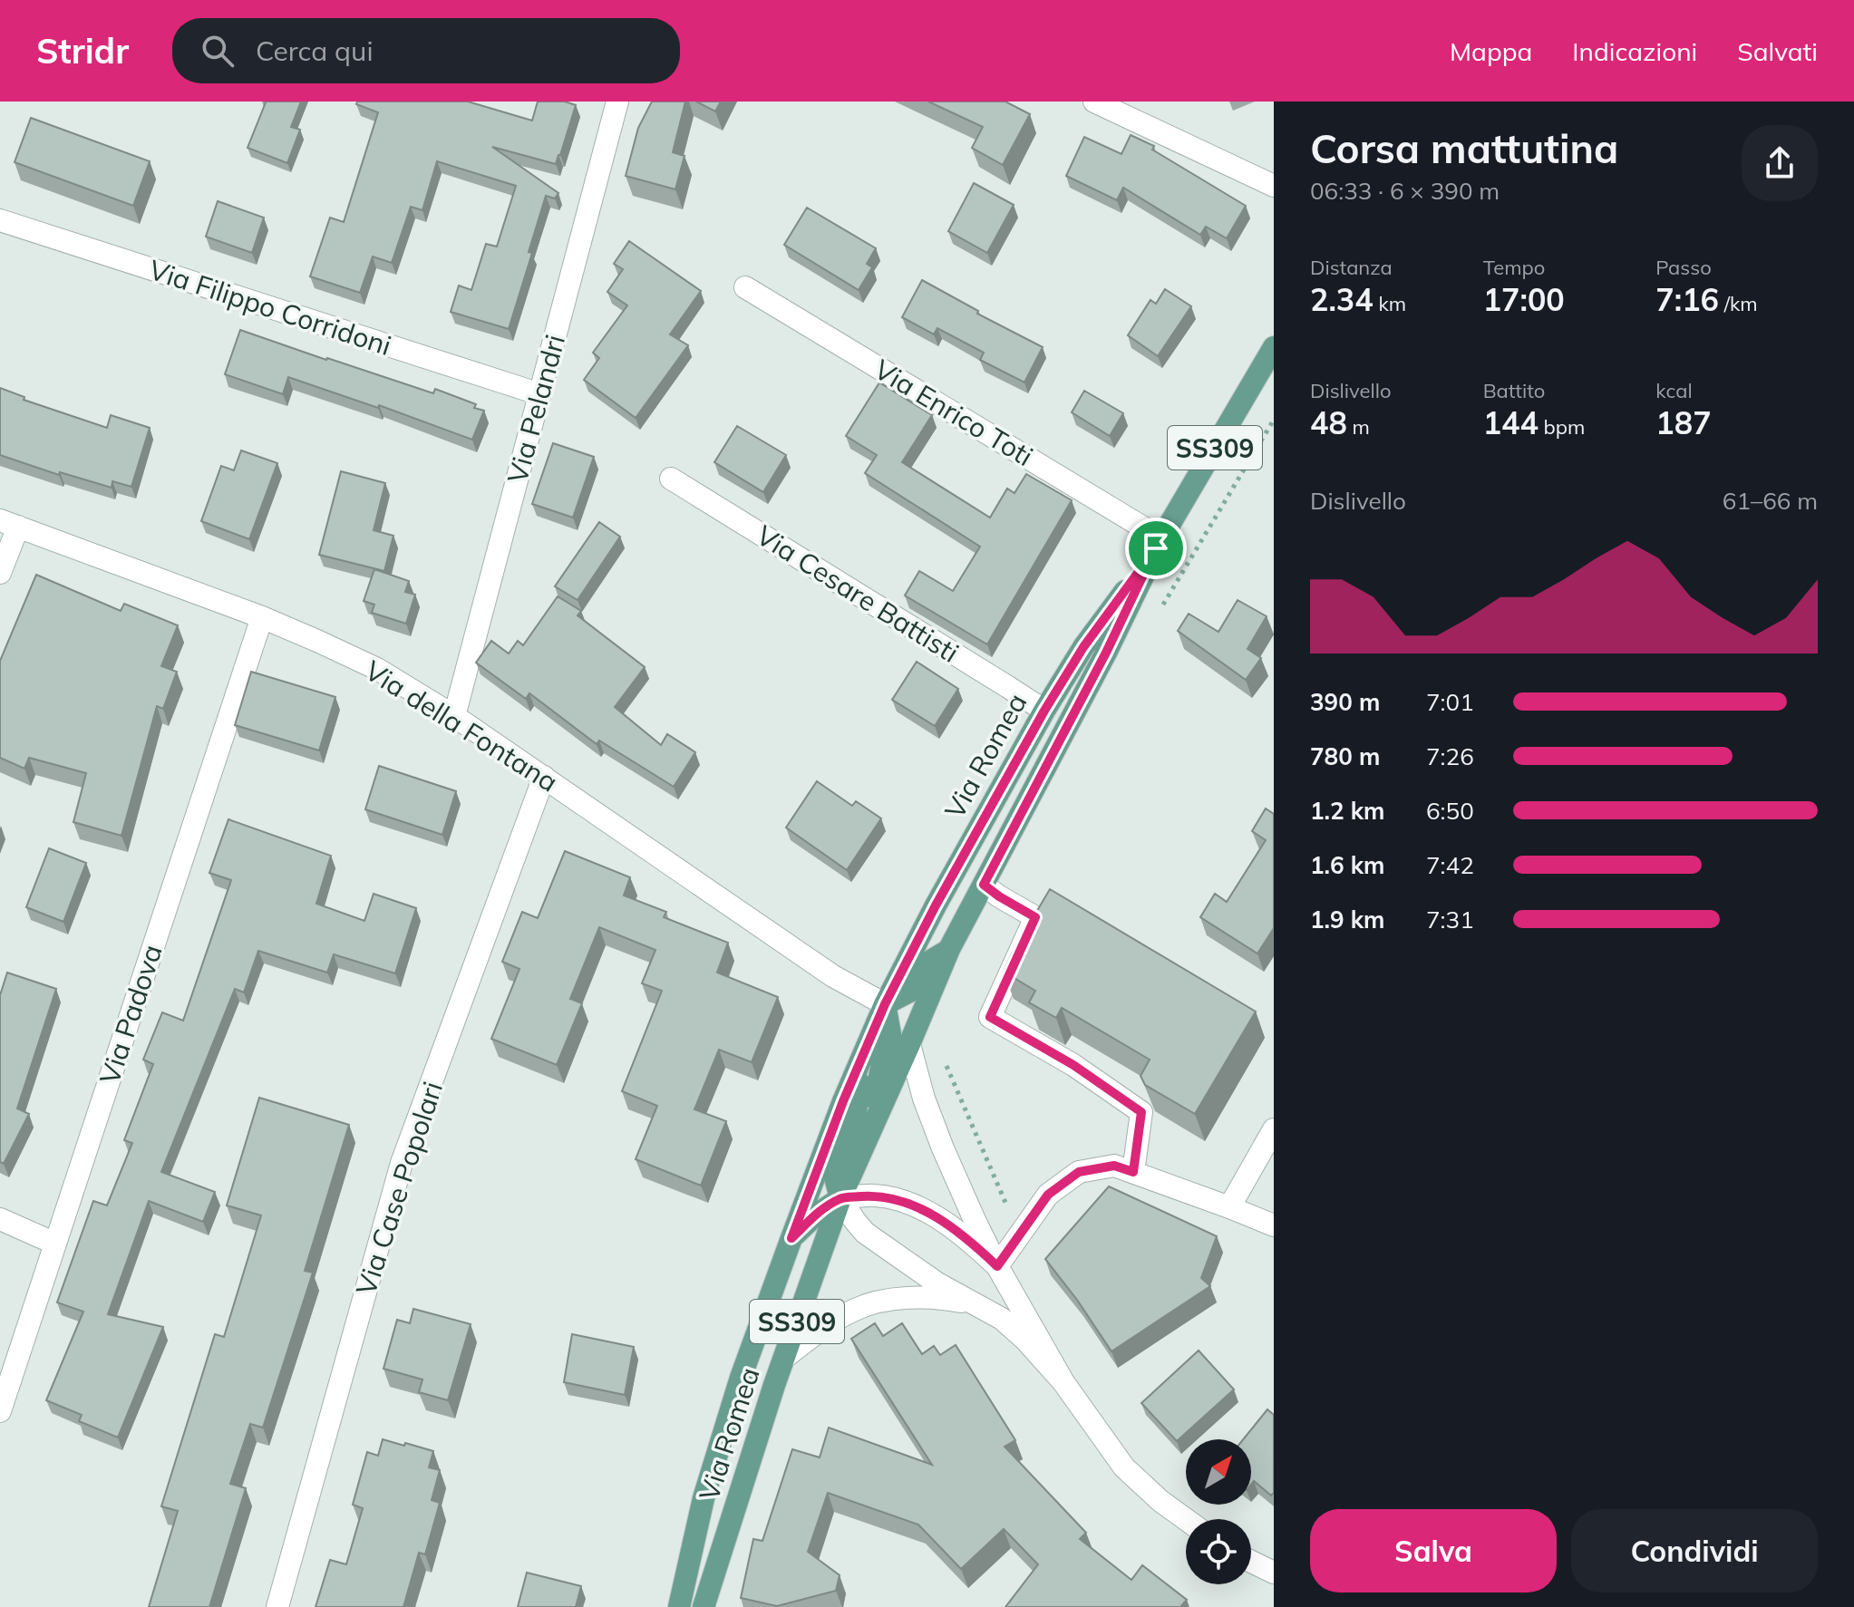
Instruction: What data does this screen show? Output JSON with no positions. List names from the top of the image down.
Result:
{
  "streets": {
    "main road": ["SS309", "Via Romea"],
    "street": [
      "Via Filippo Corridoni",
      "Via Pelandri",
      "Via Enrico Toti",
      "Via Cesare Battisti",
      "Via della Fontana",
      "Via Padova",
      "Via Case Popolari"
    ]
  },
  "crossings": [
    ["Via Filippo Corridoni", "Via Pelandri"],
    ["Via Pelandri", "Via della Fontana"],
    ["Via Enrico Toti", "Via Romea"],
    ["Via Cesare Battisti", "Via Romea"],
    ["Via della Fontana", "Via Romea"],
    ["Via della Fontana", "Via Padova"],
    ["Via della Fontana", "Via Case Popolari"]
  ],
  "north": "top right",
  "page": {
    "header": "Stridr",
    "search": "Cerca qui",
    "nav": ["Mappa", "Indicazioni", "Salvati"],
    "heading": ["Corsa mattutina", "06:33 · 6 × 390 m"],
    "stats": [
      ["Distanza", "2.34 km"],
      ["Tempo", "17:00"],
      ["Passo", "7:16 /km"],
      ["Dislivello", "48 m"],
      ["Battito", "144 bpm"],
      ["kcal", "187"]
    ],
    "chart": ["Dislivello", "61–66 m"],
    "list": [
      {
        "name": "390 m",
        "note": "7:01"
      },
      {
        "name": "780 m",
        "note": "7:26"
      },
      {
        "name": "1.2 km",
        "note": "6:50"
      },
      {
        "name": "1.6 km",
        "note": "7:42"
      },
      {
        "name": "1.9 km",
        "note": "7:31"
      }
    ],
    "buttons": ["Salva", "Condividi"]
  }
}
